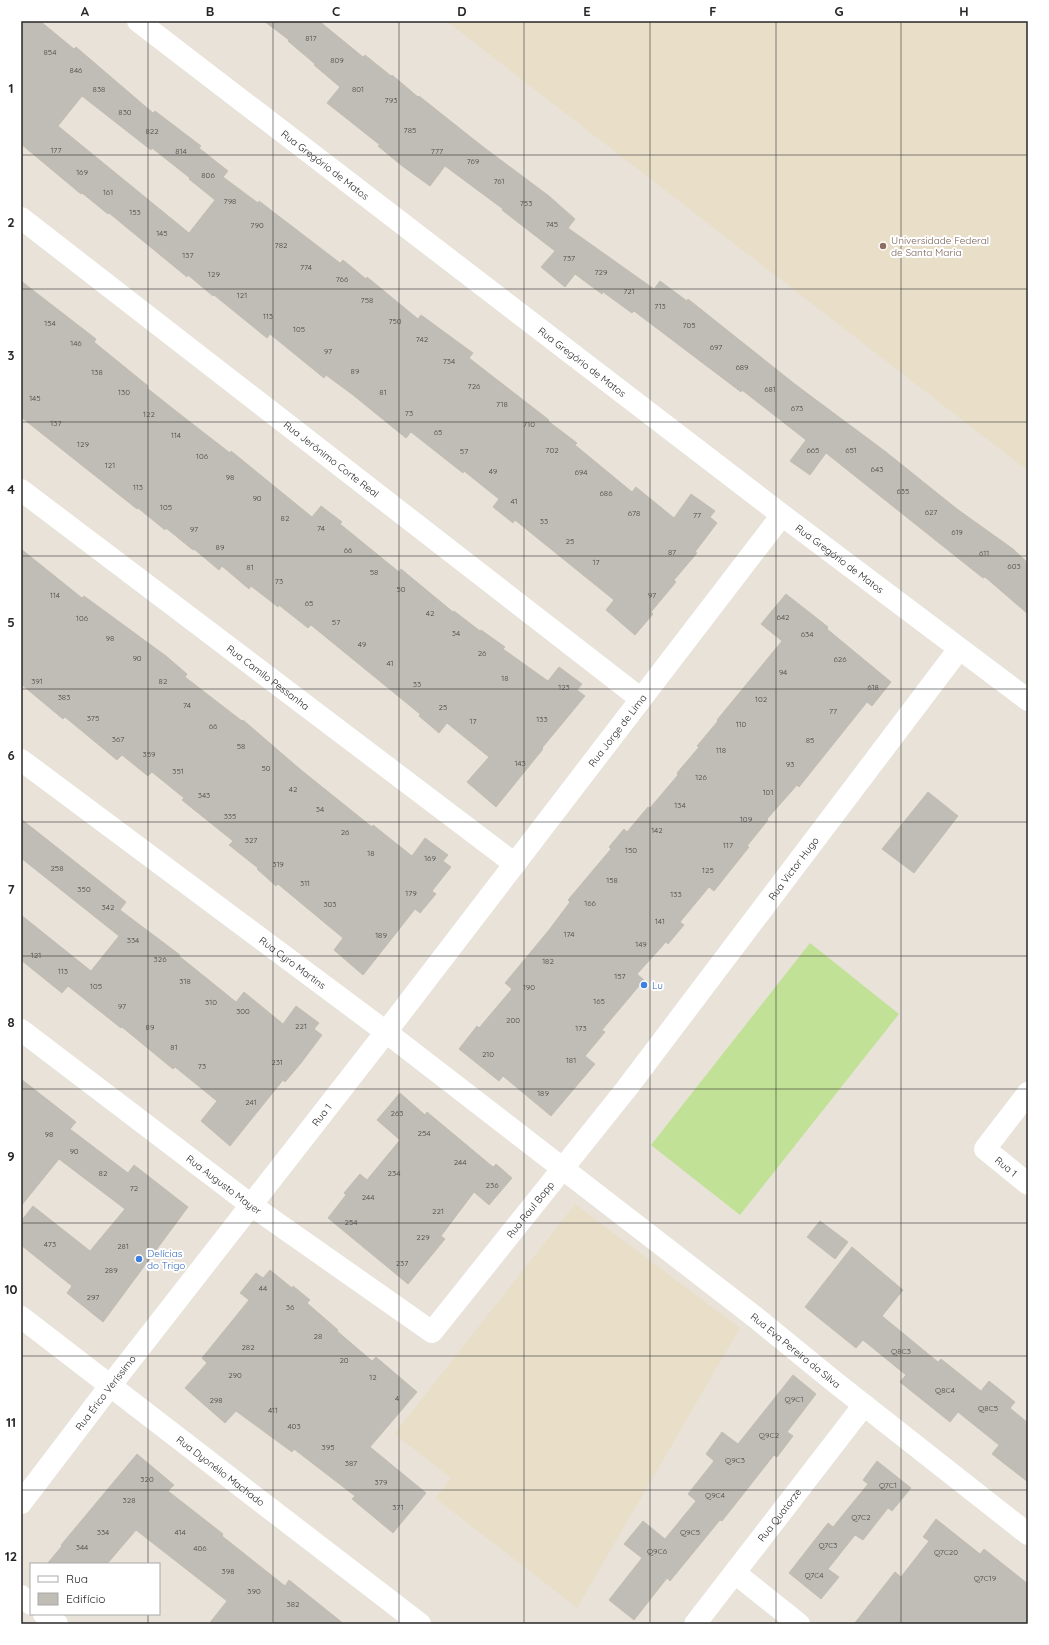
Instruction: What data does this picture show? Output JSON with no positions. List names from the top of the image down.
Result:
{
  "streets": {
    "street": [
      "Rua Gregório de Matos",
      "Rua Jerônimo Corte Real",
      "Rua Camilo Pessanha",
      "Rua Jorge de Lima",
      "Rua Victor Hugo",
      "Rua Cyro Martins",
      "Rua 1",
      "Rua Augusto Mayer",
      "Rua Raul Bopp",
      "Rua Eva Pereira da Silva",
      "Rua Érico Veríssimo",
      "Rua Dyonélio Machado",
      "Rua Quatorze"
    ]
  },
  "crossings": [
    ["Rua Gregório de Matos", "Rua Jorge de Lima"],
    ["Rua Gregório de Matos", "Rua Victor Hugo"],
    ["Rua Jerônimo Corte Real", "Rua Jorge de Lima"],
    ["Rua Camilo Pessanha", "Rua Jorge de Lima"],
    ["Rua Jorge de Lima", "Rua 1"],
    ["Rua Victor Hugo", "Rua Raul Bopp"],
    ["Rua Cyro Martins", "Rua 1"],
    ["Rua Cyro Martins", "Rua Raul Bopp"],
    ["Rua Cyro Martins", "Rua Eva Pereira da Silva"],
    ["Rua 1", "Rua Augusto Mayer"],
    ["Rua 1", "Rua Érico Veríssimo"],
    ["Rua Augusto Mayer", "Rua Raul Bopp"],
    ["Rua Raul Bopp", "Rua Eva Pereira da Silva"],
    ["Rua Eva Pereira da Silva", "Rua Quatorze"],
    ["Rua Érico Veríssimo", "Rua Dyonélio Machado"]
  ],
  "places": ["Universidade Federal de Santa Maria", "Lu", "Delícias do Trigo"],
  "house_numbers": [
    "817",
    "854",
    "809",
    "846",
    "838",
    "801",
    "793",
    "830",
    "785",
    "822",
    "177",
    "814",
    "777",
    "769",
    "169",
    "806",
    "761",
    "161",
    "798",
    "753",
    "153",
    "745",
    "790",
    "145",
    "782",
    "137",
    "737",
    "774",
    "729",
    "129",
    "766",
    "721",
    "121",
    "758",
    "713",
    "113",
    "750",
    "154",
    "705",
    "105",
    "742",
    "146",
    "697",
    "97",
    "734",
    "689",
    "89",
    "138",
    "726",
    "681",
    "130",
    "81",
    "145",
    "718",
    "673",
    "73",
    "122",
    "137",
    "710",
    "65",
    "114",
    "129",
    "702",
    "665",
    "651",
    "57",
    "106",
    "121",
    "643",
    "49",
    "694",
    "98",
    "113",
    "635",
    "686",
    "90",
    "41",
    "105",
    "627",
    "678",
    "77",
    "82",
    "33",
    "74",
    "97",
    "619",
    "25",
    "89",
    "66",
    "87",
    "611",
    "17",
    "603",
    "81",
    "58",
    "73",
    "50",
    "114",
    "97",
    "65",
    "42",
    "642",
    "106",
    "57",
    "34",
    "634",
    "98",
    "49",
    "26",
    "90",
    "626",
    "41",
    "94",
    "18",
    "391",
    "82",
    "33",
    "123",
    "618",
    "383",
    "102",
    "74",
    "25",
    "77",
    "375",
    "133",
    "17",
    "110",
    "66",
    "367",
    "85",
    "58",
    "118",
    "359",
    "143",
    "93",
    "50",
    "351",
    "126",
    "42",
    "101",
    "343",
    "134",
    "34",
    "335",
    "109",
    "142",
    "26",
    "327",
    "117",
    "150",
    "18",
    "169",
    "319",
    "258",
    "125",
    "158",
    "311",
    "350",
    "179",
    "133",
    "166",
    "303",
    "342",
    "141",
    "174",
    "189",
    "334",
    "149",
    "121",
    "326",
    "182",
    "113",
    "157",
    "318",
    "105",
    "190",
    "165",
    "310",
    "97",
    "300",
    "200",
    "221",
    "89",
    "173",
    "81",
    "210",
    "181",
    "231",
    "73",
    "189",
    "241",
    "263",
    "254",
    "98",
    "90",
    "244",
    "82",
    "234",
    "236",
    "72",
    "244",
    "221",
    "254",
    "229",
    "473",
    "281",
    "237",
    "289",
    "44",
    "297",
    "36",
    "28",
    "282",
    "Q8C3",
    "20",
    "290",
    "12",
    "Q8C4",
    "4",
    "Q9C1",
    "298",
    "Q8C5",
    "411",
    "403",
    "Q9C2",
    "395",
    "Q9C3",
    "387",
    "320",
    "379",
    "Q7C1",
    "Q9C4",
    "328",
    "371",
    "Q7C2",
    "334",
    "414",
    "Q9C5",
    "Q7C3",
    "344",
    "406",
    "Q9C6",
    "Q7C20",
    "398",
    "Q7C4",
    "Q7C19",
    "390",
    "382"
  ],
  "legend": ["Rua", "Edifício"],
  "grid": {
    "columns": [
      "A",
      "B",
      "C",
      "D",
      "E",
      "F",
      "G",
      "H"
    ],
    "rows": [
      "1",
      "2",
      "3",
      "4",
      "5",
      "6",
      "7",
      "8",
      "9",
      "10",
      "11",
      "12"
    ]
  }
}
